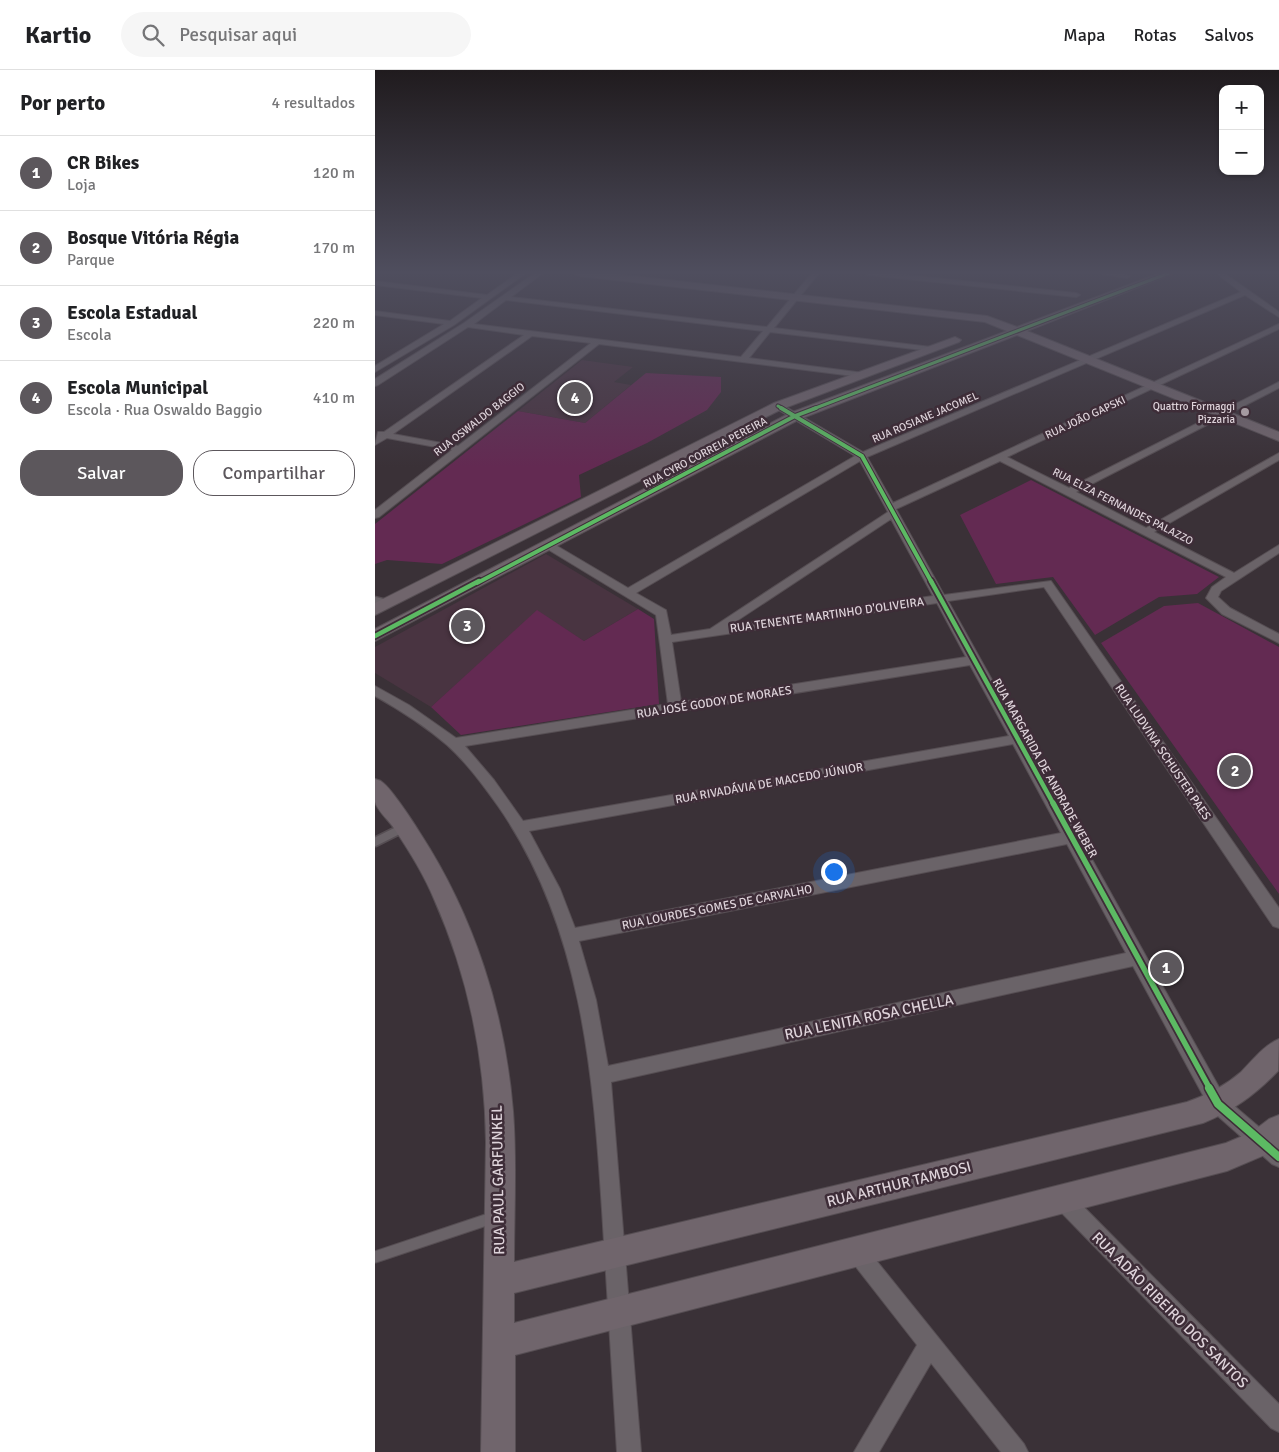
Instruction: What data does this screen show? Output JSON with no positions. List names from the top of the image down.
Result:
{
  "streets": {
    "street": [
      "RUA ROSIANE JACOMEL",
      "RUA JOÃO GAPSKI",
      "RUA OSWALDO BAGGIO",
      "RUA CYRO CORREIA PEREIRA",
      "RUA ELZA FERNANDES PALAZZO",
      "RUA TENENTE MARTINHO D'OLIVEIRA",
      "RUA JOSÉ GODOY DE MORAES",
      "RUA LUDVINA SCHUSTER PAES",
      "RUA MARGARIDA DE ANDRADE WEBER",
      "RUA RIVADÁVIA DE MACEDO JÚNIOR",
      "RUA LOURDES GOMES DE CARVALHO",
      "RUA LENITA ROSA CHELLA",
      "RUA PAUL GARFUNKEL",
      "RUA ARTHUR TAMBOSI",
      "RUA ADÃO RIBEIRO DOS SANTOS"
    ]
  },
  "crossings": [
    ["RUA ROSIANE JACOMEL", "RUA MARGARIDA DE ANDRADE WEBER"],
    ["RUA JOÃO GAPSKI", "RUA ELZA FERNANDES PALAZZO"],
    ["RUA JOÃO GAPSKI", "RUA TENENTE MARTINHO D'OLIVEIRA"],
    ["RUA JOÃO GAPSKI", "RUA MARGARIDA DE ANDRADE WEBER"],
    ["RUA TENENTE MARTINHO D'OLIVEIRA", "RUA LUDVINA SCHUSTER PAES"],
    ["RUA TENENTE MARTINHO D'OLIVEIRA", "RUA MARGARIDA DE ANDRADE WEBER"],
    ["RUA JOSÉ GODOY DE MORAES", "RUA MARGARIDA DE ANDRADE WEBER"],
    ["RUA MARGARIDA DE ANDRADE WEBER", "RUA RIVADÁVIA DE MACEDO JÚNIOR"],
    ["RUA MARGARIDA DE ANDRADE WEBER", "RUA LOURDES GOMES DE CARVALHO"],
    ["RUA MARGARIDA DE ANDRADE WEBER", "RUA LENITA ROSA CHELLA"],
    ["RUA MARGARIDA DE ANDRADE WEBER", "RUA ARTHUR TAMBOSI"],
    ["RUA PAUL GARFUNKEL", "RUA ARTHUR TAMBOSI"]
  ],
  "places": ["Quattro Formaggi Pizzaria"],
  "page": {
    "header": "Kartio",
    "search": "Pesquisar aqui",
    "nav": ["Mapa", "Rotas", "Salvos"],
    "heading": ["Por perto", "4 resultados"],
    "map_buttons": ["+", "−"],
    "list": [
      {
        "mark": "1",
        "name": "CR Bikes",
        "note": "Loja",
        "value": "120 m"
      },
      {
        "mark": "2",
        "name": "Bosque Vitória Régia",
        "note": "Parque",
        "value": "170 m"
      },
      {
        "mark": "3",
        "name": "Escola Estadual",
        "note": "Escola",
        "value": "220 m"
      },
      {
        "mark": "4",
        "name": "Escola Municipal",
        "note": "Escola · Rua Oswaldo Baggio",
        "value": "410 m"
      }
    ],
    "pins": [
      "4",
      "3",
      "2",
      "1"
    ],
    "buttons": ["Salvar", "Compartilhar"]
  }
}
